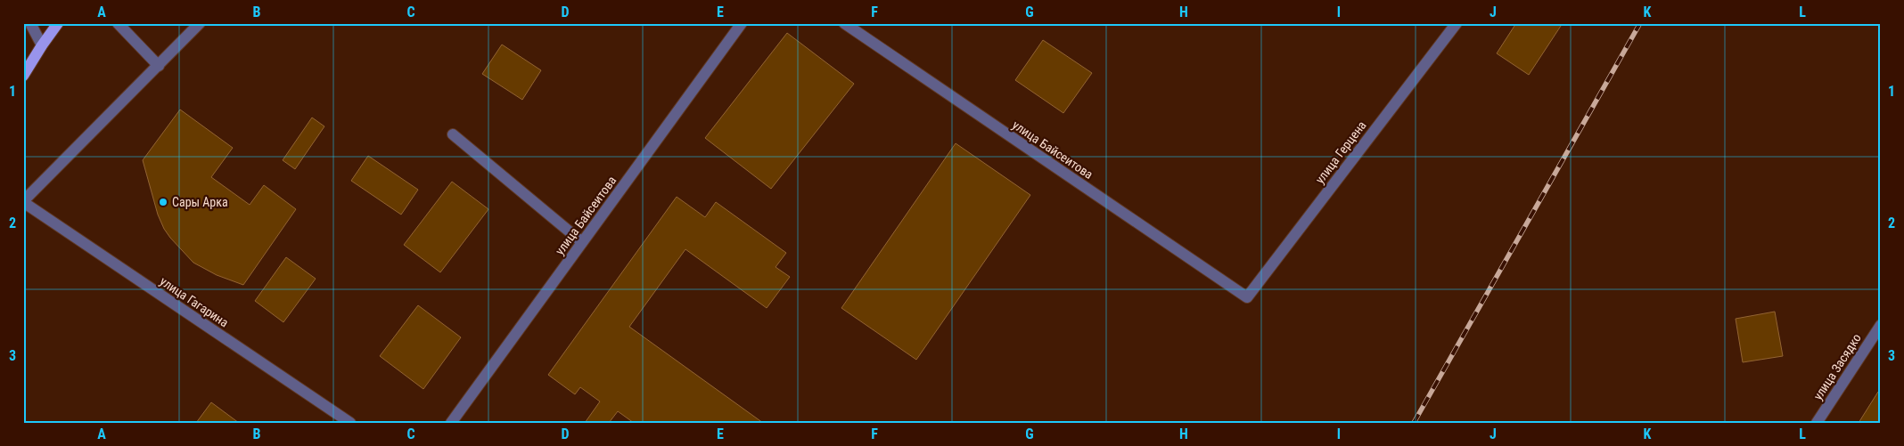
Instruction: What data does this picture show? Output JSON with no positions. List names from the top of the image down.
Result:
{
  "streets": {
    "street": [
      "улица Байсеитова",
      "улица Герцена",
      "улица Гагарина",
      "улица Засядко"
    ]
  },
  "crossings": [
    ["улица Байсеитова", "улица Герцена"]
  ],
  "places": ["Сары Арка"],
  "grid": {
    "columns": [
      "A",
      "B",
      "C",
      "D",
      "E",
      "F",
      "G",
      "H",
      "I",
      "J",
      "K",
      "L"
    ],
    "rows": ["1", "2", "3"]
  }
}
